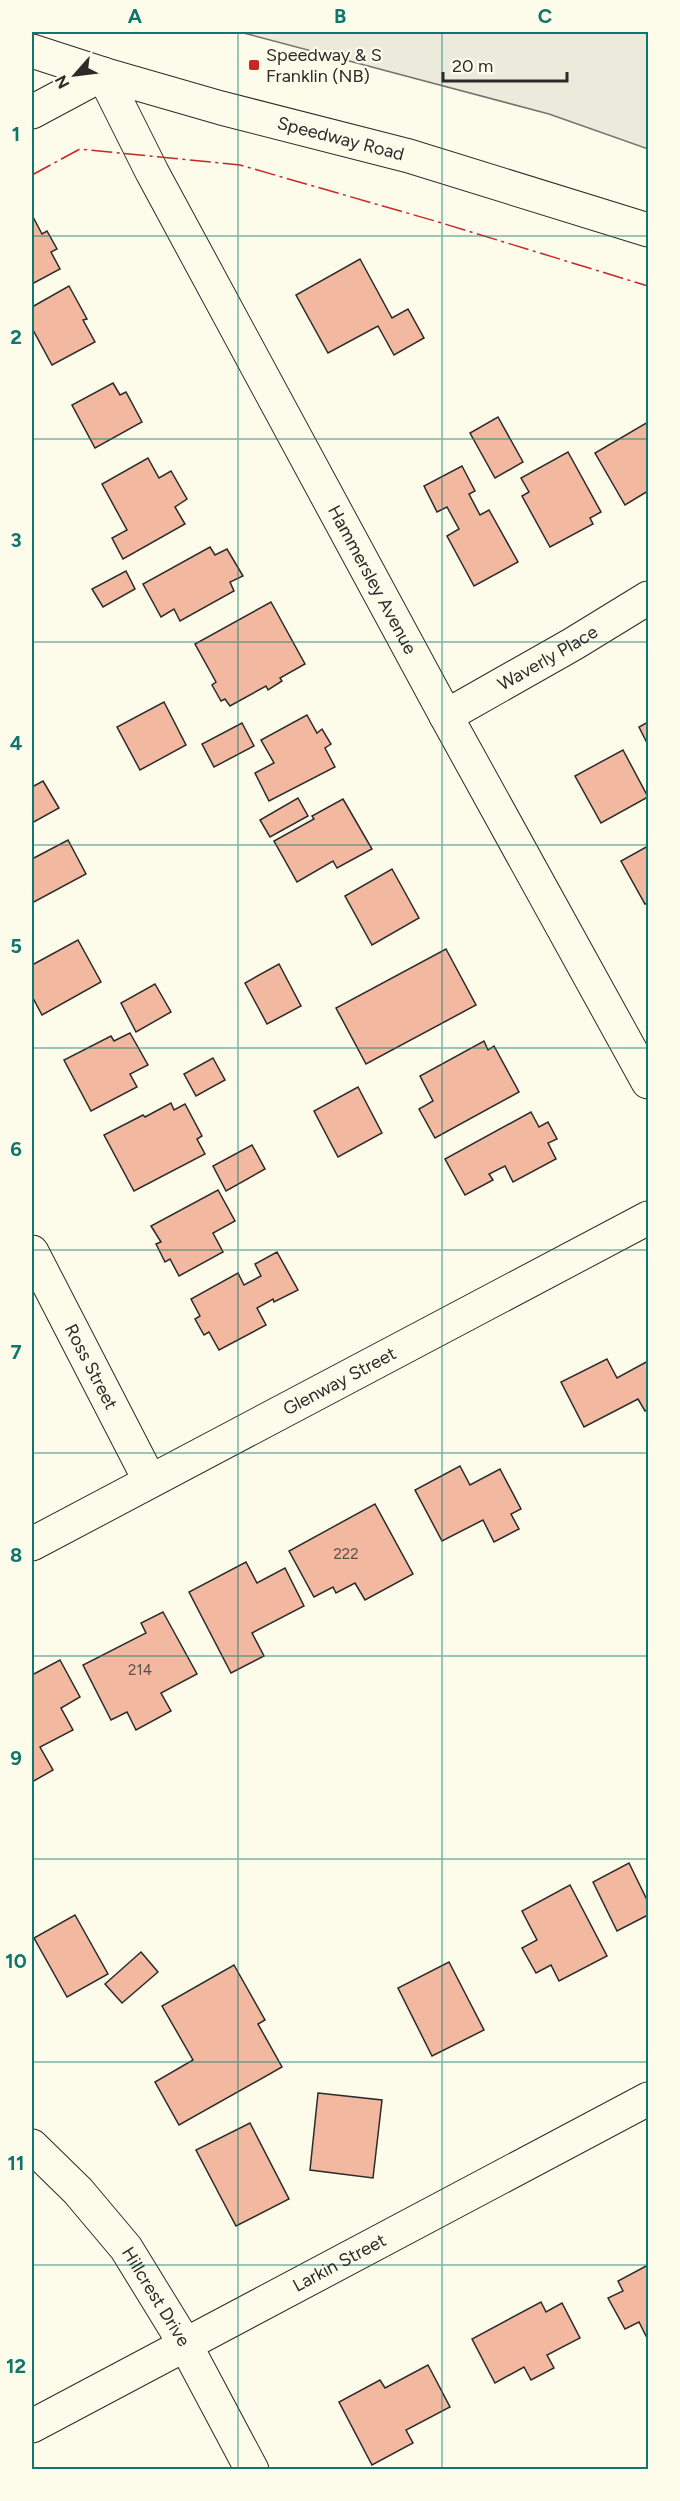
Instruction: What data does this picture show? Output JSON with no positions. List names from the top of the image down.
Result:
{
  "streets": {
    "street": [
      "Speedway Road",
      "Hammersley Avenue",
      "Waverly Place",
      "Ross Street",
      "Glenway Street",
      "Larkin Street",
      "Hillcrest Drive"
    ]
  },
  "crossings": [
    ["Speedway Road", "Hammersley Avenue"],
    ["Hammersley Avenue", "Waverly Place"],
    ["Ross Street", "Glenway Street"],
    ["Larkin Street", "Hillcrest Drive"]
  ],
  "places": {
    "transit": ["Speedway & S Franklin (NB)"]
  },
  "house_numbers": ["222", "214"],
  "scale_bar": "20 m",
  "north": "bottom left",
  "grid": {
    "columns": ["A", "B", "C"],
    "rows": [
      "1",
      "2",
      "3",
      "4",
      "5",
      "6",
      "7",
      "8",
      "9",
      "10",
      "11",
      "12"
    ]
  }
}
